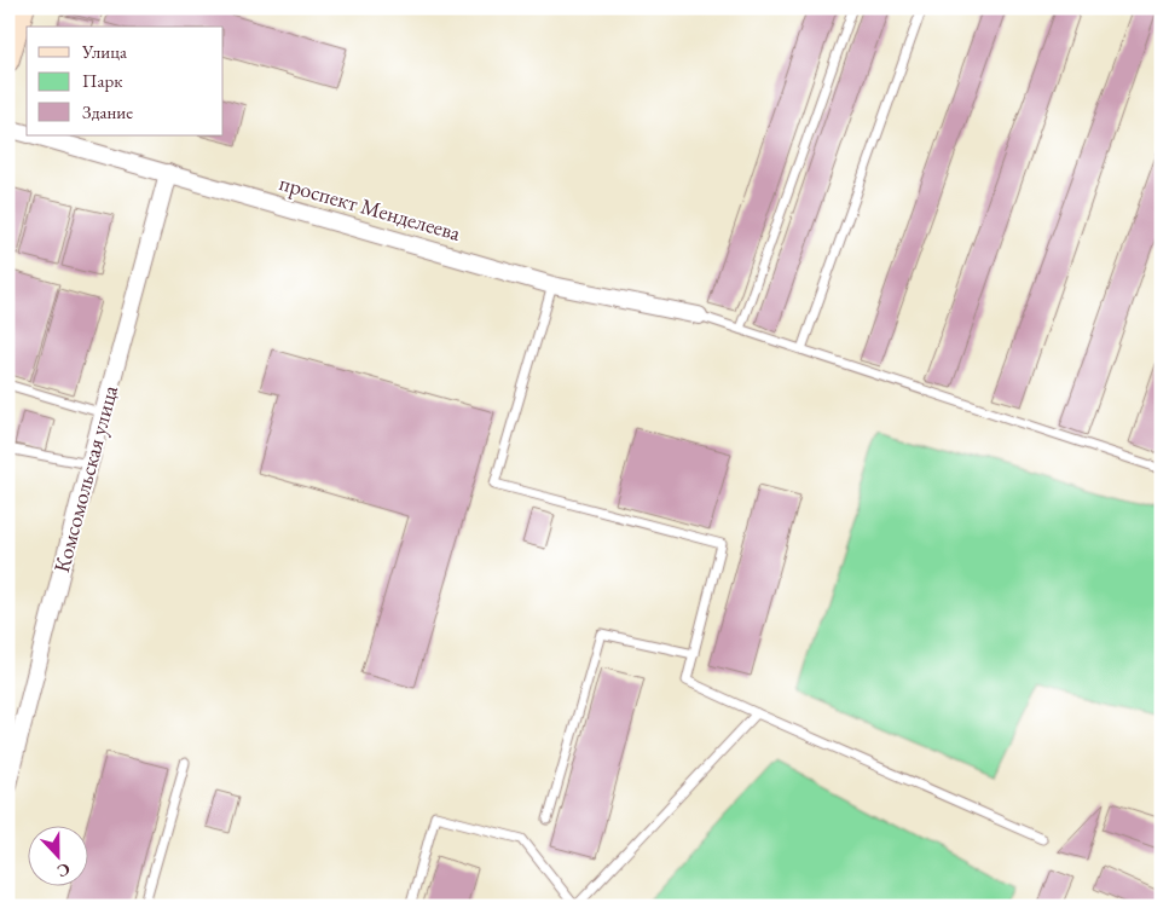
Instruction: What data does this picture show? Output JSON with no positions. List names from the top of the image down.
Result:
{
  "streets": {
    "street": ["проспект Менделеева", "Комсомольская улица"]
  },
  "crossings": [
    ["проспект Менделеева", "Комсомольская улица"]
  ],
  "legend": ["Улица", "Парк", "Здание"],
  "north": "bottom"
}
